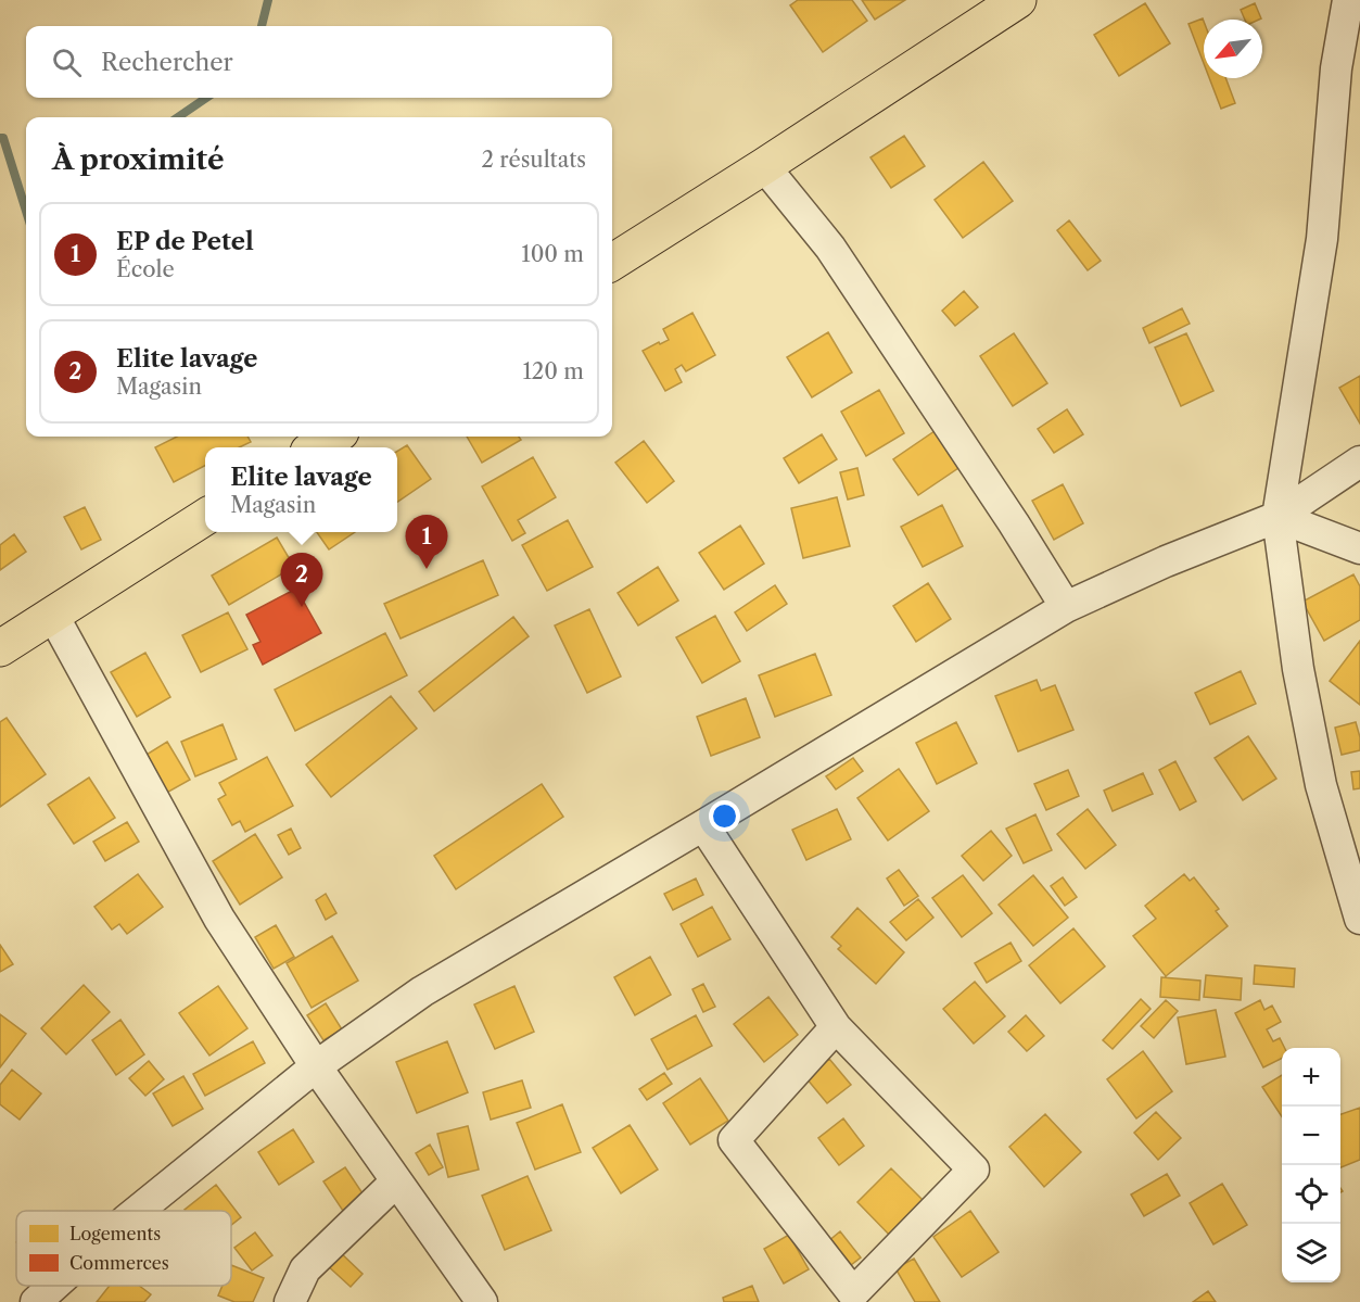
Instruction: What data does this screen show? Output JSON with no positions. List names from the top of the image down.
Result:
{
  "legend": ["Logements", "Commerces"],
  "north": "bottom left",
  "page": {
    "search": "Rechercher",
    "heading": ["À proximité", "2 résultats"],
    "list": [
      {
        "mark": "1",
        "name": "EP de Petel",
        "note": "École",
        "value": "100 m"
      },
      {
        "mark": "2",
        "name": "Elite lavage",
        "note": "Magasin",
        "value": "120 m"
      }
    ],
    "popup": ["Elite lavage", "Magasin"],
    "pins": ["1", "2"],
    "map_buttons": ["+", "−"]
  }
}
